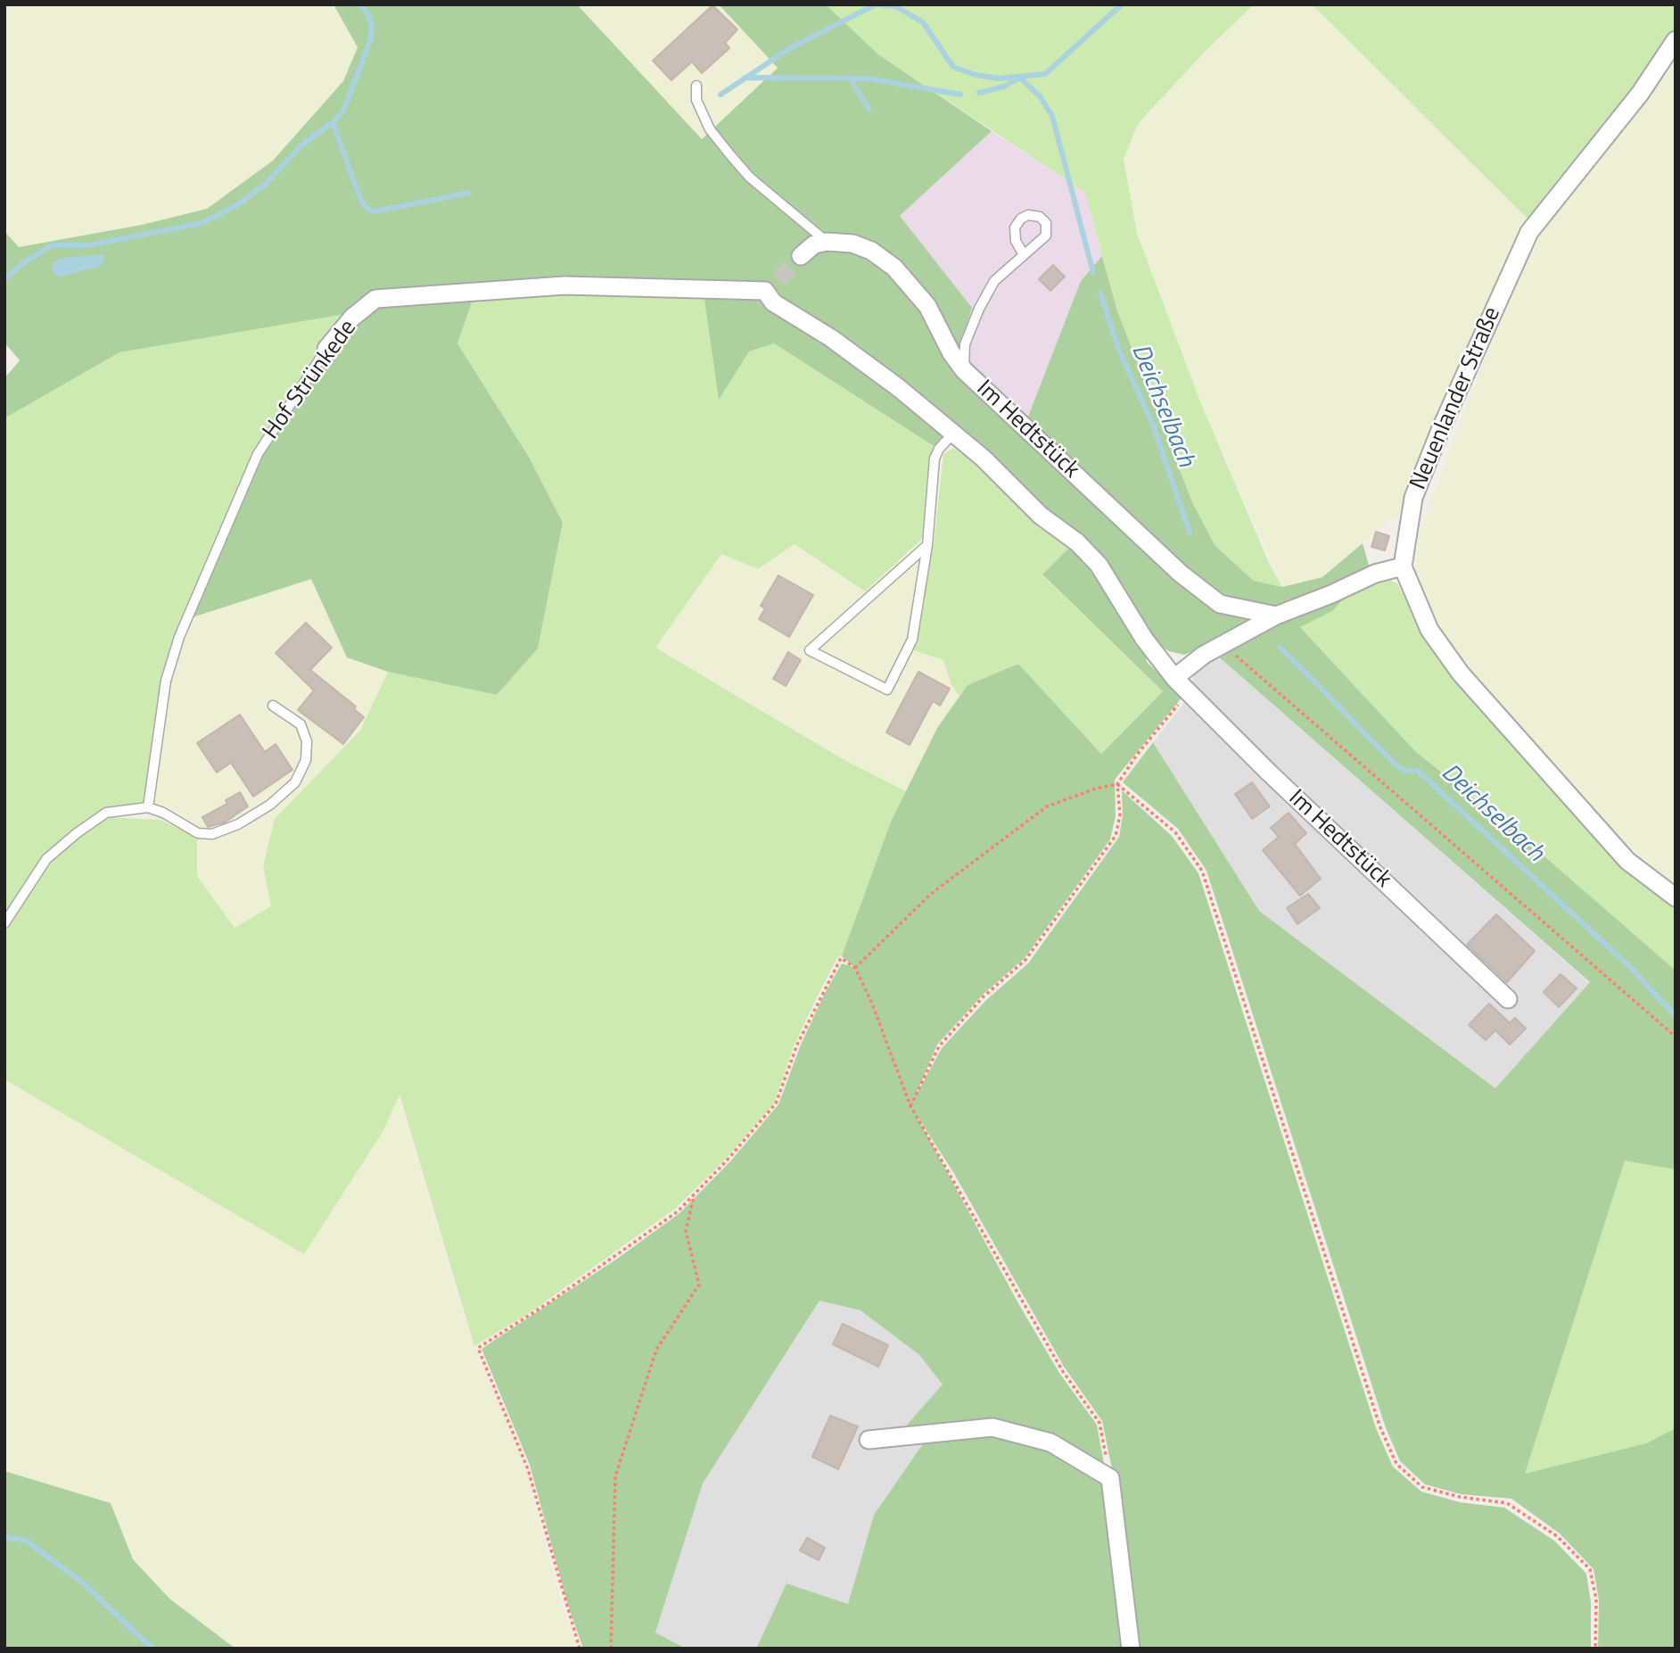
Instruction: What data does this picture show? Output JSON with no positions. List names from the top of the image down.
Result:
{
  "streets": {
    "street": ["Hof Strünkede", "Neuenlander Straße", "Im Hedtstück"]
  },
  "crossings": [
    ["Hof Strünkede", "Im Hedtstück"]
  ],
  "water": ["Deichselbach"]
}
